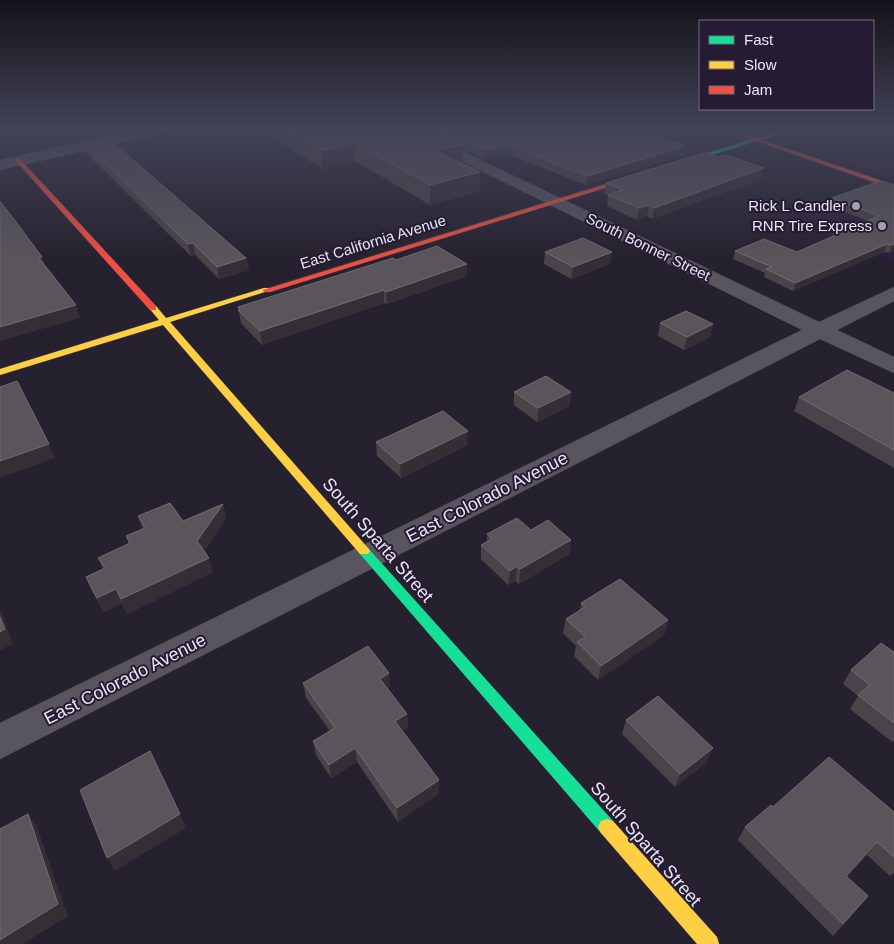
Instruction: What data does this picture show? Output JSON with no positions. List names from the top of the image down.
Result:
{
  "streets": {
    "main road": ["East California Avenue", "South Sparta Street"],
    "street": ["South Bonner Street", "East Colorado Avenue"]
  },
  "crossings": [
    ["East California Avenue", "South Bonner Street"],
    ["East California Avenue", "South Sparta Street"],
    ["South Bonner Street", "East Colorado Avenue"],
    ["East Colorado Avenue", "South Sparta Street"]
  ],
  "places": ["Rick L Candler", "RNR Tire Express"],
  "legend": ["Fast", "Slow", "Jam"]
}
